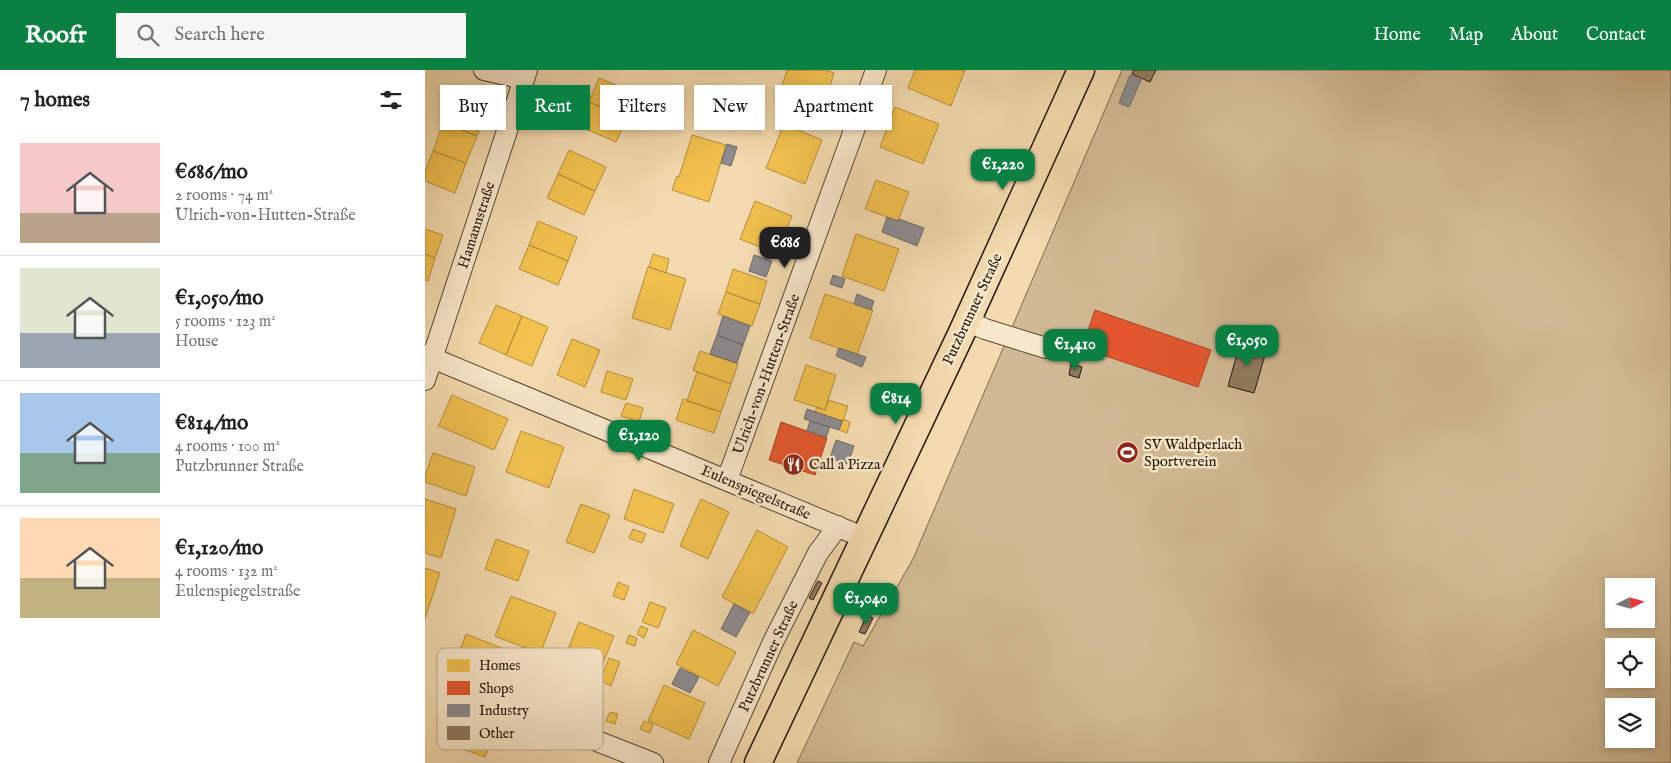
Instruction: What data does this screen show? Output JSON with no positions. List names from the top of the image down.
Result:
{
  "streets": {
    "main road": ["Putzbrunner Straße"],
    "street": ["Hamannstraße", "Ulrich-von-Hutten-Straße", "Eulenspiegelstraße"]
  },
  "crossings": [
    ["Hamannstraße", "Eulenspiegelstraße"],
    ["Putzbrunner Straße", "Eulenspiegelstraße"],
    ["Ulrich-von-Hutten-Straße", "Eulenspiegelstraße"]
  ],
  "places": {
    "sports": ["SV Waldperlach Sportverein"],
    "restaurant": ["Call a Pizza"]
  },
  "legend": [
    "Homes",
    "Shops",
    "Industry",
    "Other"
  ],
  "north": "right",
  "page": {
    "header": "Roofr",
    "search": "Search here",
    "nav": [
      "Home",
      "Map",
      "About",
      "Contact"
    ],
    "heading": "7 homes",
    "chip": [
      "Buy",
      "Rent",
      "Filters",
      "New",
      "Apartment"
    ],
    "list": [
      {
        "name": "€686/mo",
        "note": "2 rooms · 74 m² · Ulrich-von-Hutten-Straße"
      },
      {
        "name": "€1,050/mo",
        "note": "5 rooms · 123 m² · House"
      },
      {
        "name": "€814/mo",
        "note": "4 rooms · 100 m² · Putzbrunner Straße"
      },
      {
        "name": "€1,120/mo",
        "note": "4 rooms · 132 m² · Eulenspiegelstraße"
      }
    ],
    "price": [
      "€1,220",
      "€686",
      "€1,050",
      "€1,410",
      "€814",
      "€1,120",
      "€1,040"
    ]
  }
}
